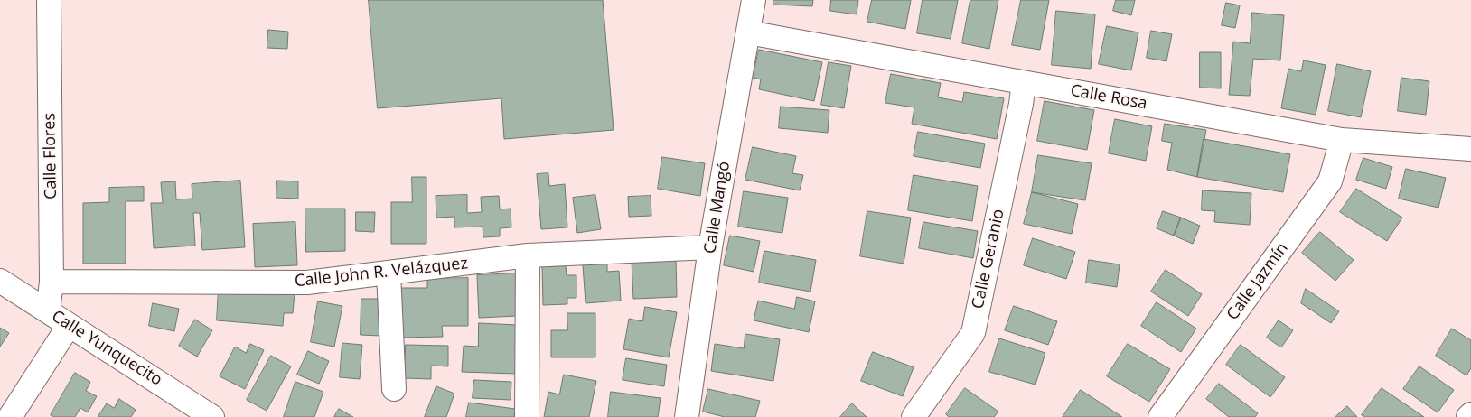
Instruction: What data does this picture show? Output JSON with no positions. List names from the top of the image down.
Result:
{
  "streets": {
    "street": [
      "Calle Rosa",
      "Calle Flores",
      "Calle Mangó",
      "Calle Geranio",
      "Calle John R. Velázquez",
      "Calle Jazmín",
      "Calle Yunquecito"
    ]
  },
  "crossings": [
    ["Calle Rosa", "Calle Mangó"],
    ["Calle Rosa", "Calle Geranio"],
    ["Calle Rosa", "Calle Jazmín"],
    ["Calle Flores", "Calle John R. Velázquez"],
    ["Calle Flores", "Calle Yunquecito"],
    ["Calle Mangó", "Calle John R. Velázquez"]
  ]
}
